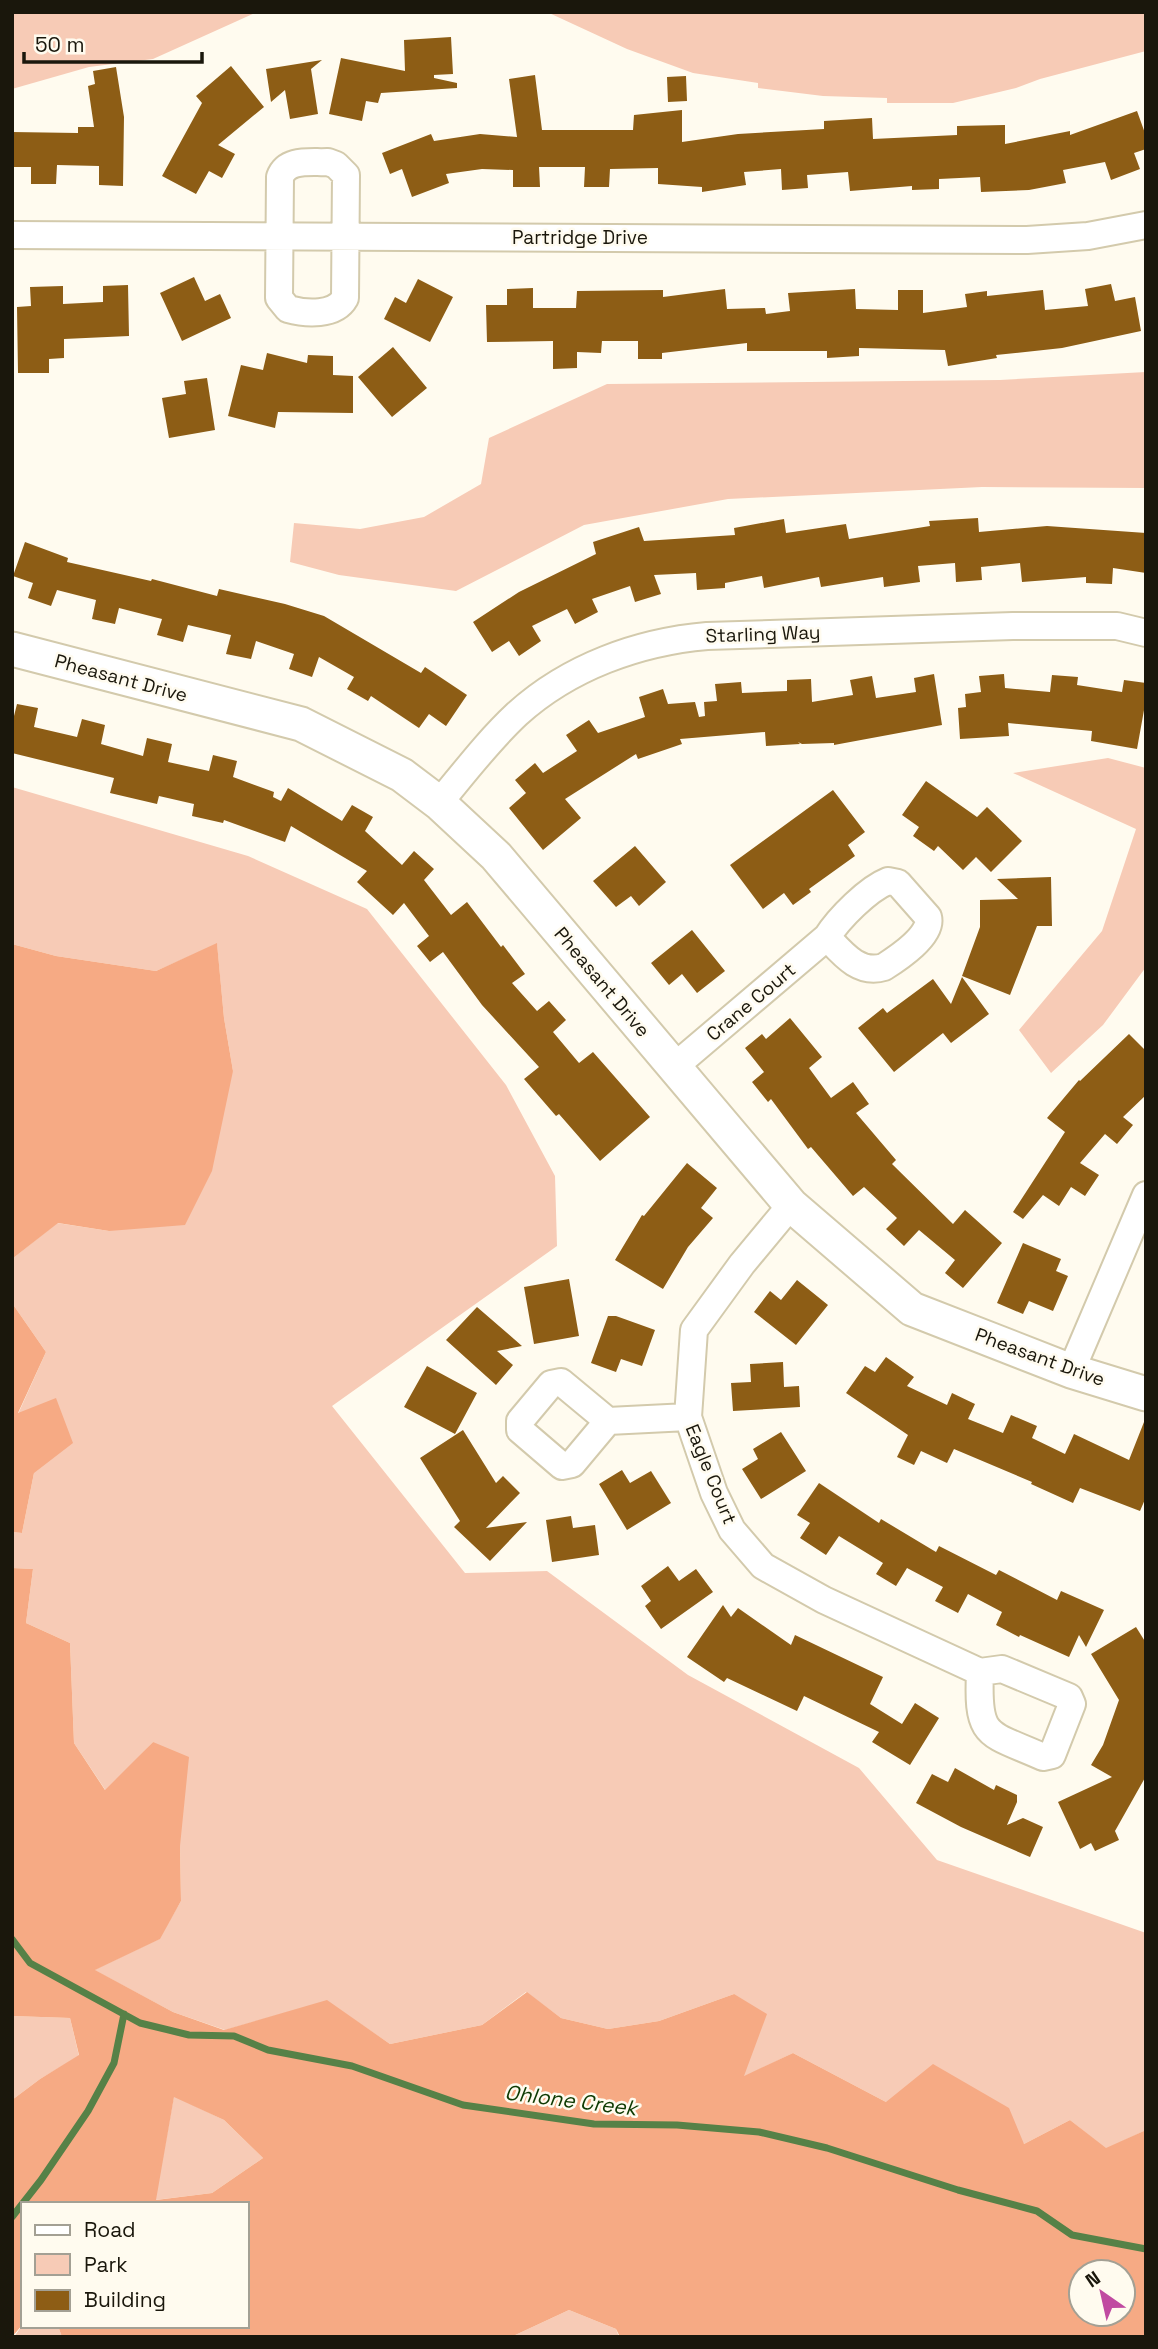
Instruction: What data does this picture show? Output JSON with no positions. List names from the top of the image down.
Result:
{
  "streets": {
    "street": [
      "Partridge Drive",
      "Starling Way",
      "Pheasant Drive",
      "Crane Court",
      "Eagle Court"
    ]
  },
  "crossings": [
    ["Starling Way", "Pheasant Drive"],
    ["Pheasant Drive", "Crane Court"],
    ["Pheasant Drive", "Eagle Court"]
  ],
  "water": ["Ohlone Creek"],
  "legend": ["Road", "Park", "Building"],
  "scale_bar": "50 m",
  "north": "top left"
}
